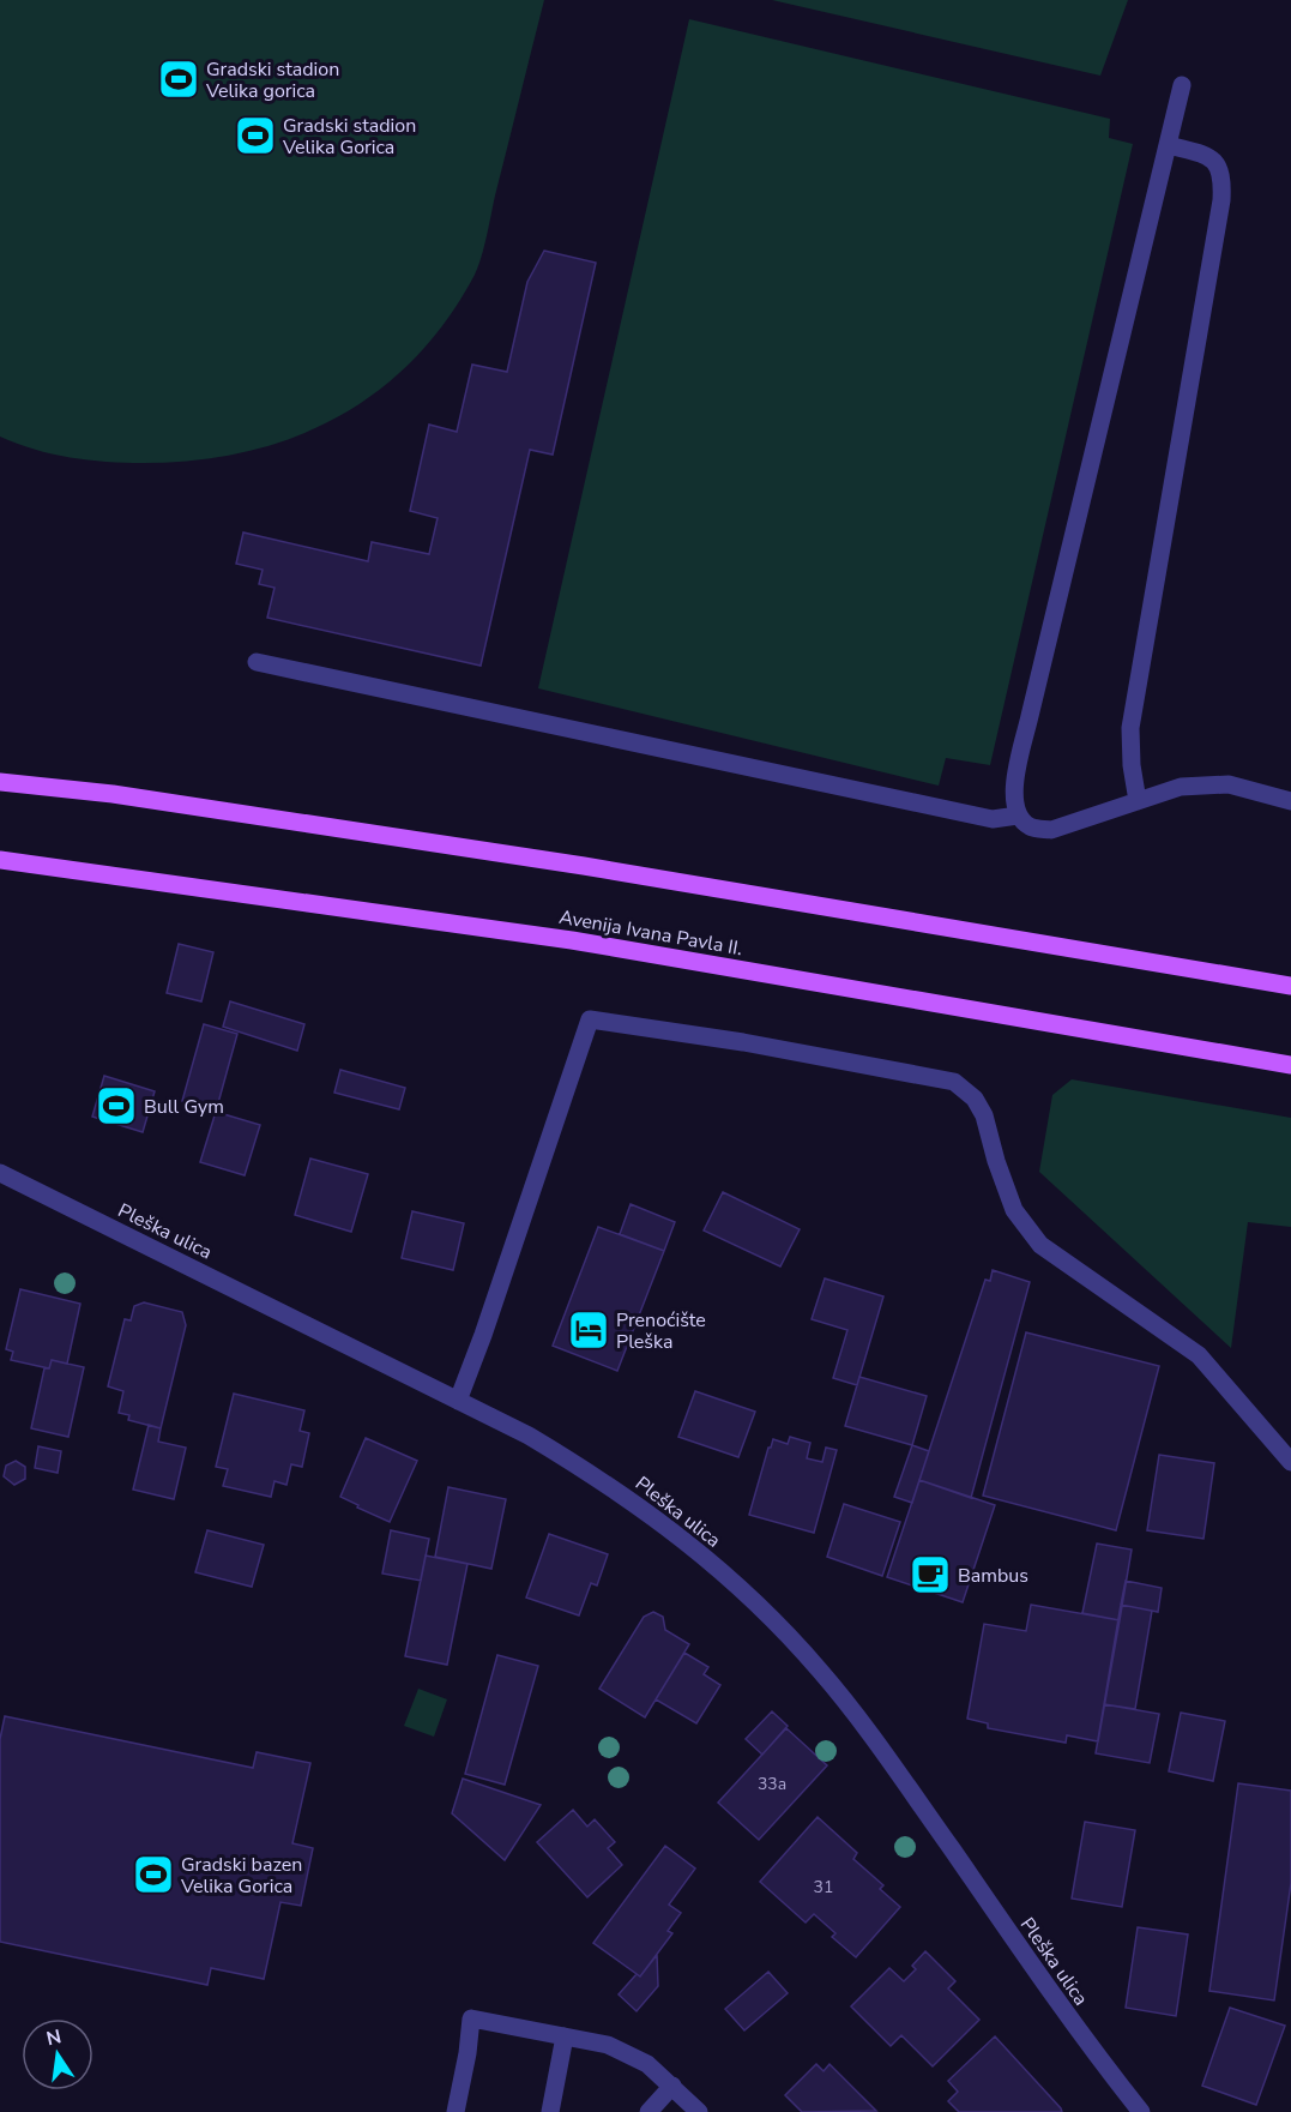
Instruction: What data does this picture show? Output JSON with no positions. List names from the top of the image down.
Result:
{
  "streets": {
    "main road": ["Avenija Ivana Pavla II."],
    "street": ["Pleška ulica"]
  },
  "places": {
    "sports": [
      "Gradski stadion Velika gorica",
      "Gradski stadion Velika Gorica",
      "Bull Gym",
      "Gradski bazen Velika Gorica"
    ],
    "hotel": ["Prenoćište Pleška"],
    "cafe": ["Bambus"]
  },
  "house_numbers": ["33a", "31"],
  "north": "top"
}
